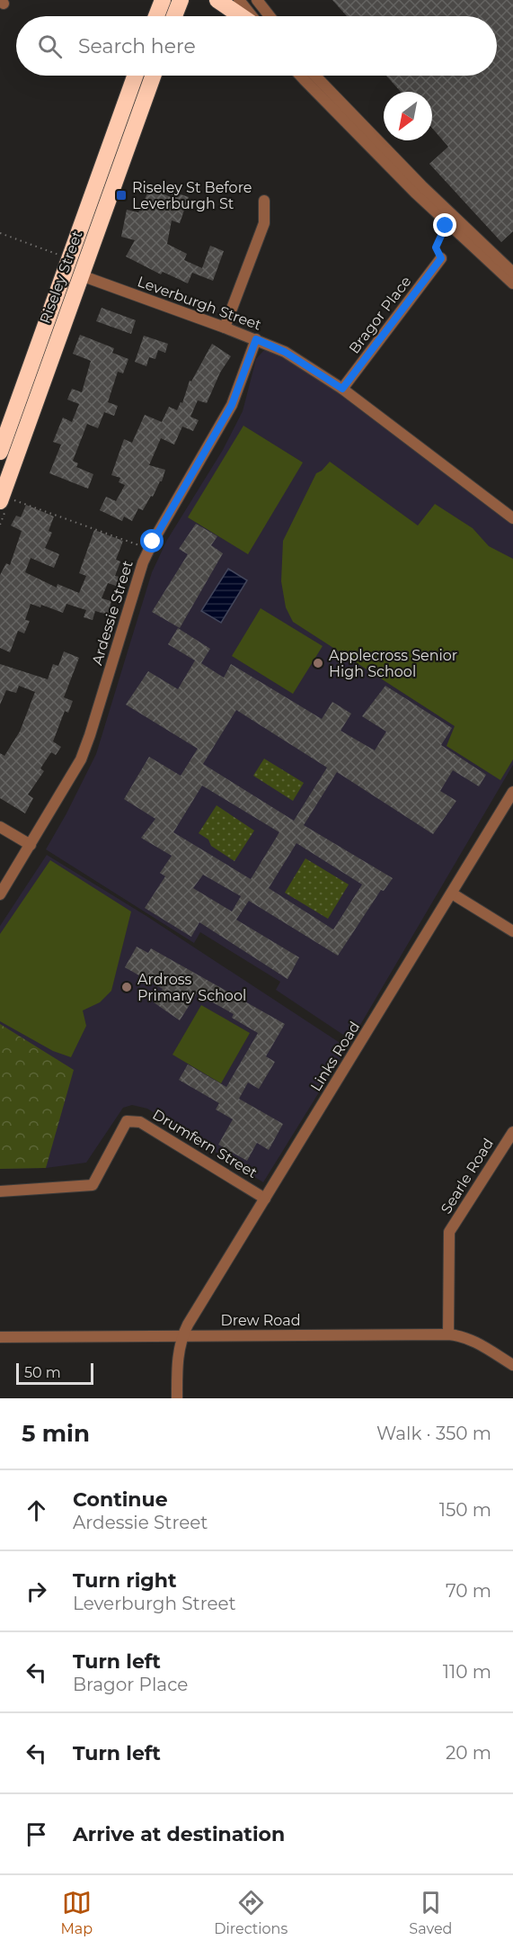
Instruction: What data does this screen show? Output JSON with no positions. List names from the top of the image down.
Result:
{
  "streets": {
    "highway": ["Riseley Street"],
    "street": [
      "Leverburgh Street",
      "Bragor Place",
      "Ardessie Street",
      "Links Road",
      "Drumfern Street",
      "Searle Road",
      "Drew Road"
    ]
  },
  "crossings": [
    ["Riseley Street", "Leverburgh Street"],
    ["Leverburgh Street", "Bragor Place"],
    ["Leverburgh Street", "Ardessie Street"],
    ["Links Road", "Drumfern Street"],
    ["Links Road", "Drew Road"],
    ["Searle Road", "Drew Road"]
  ],
  "places": {
    "transit": ["Riseley St Before Leverburgh St"],
    "other": ["Applecross Senior High School", "Ardross Primary School"]
  },
  "scale_bar": "50 m",
  "north": "bottom left",
  "page": {
    "search": "Search here",
    "scale": "50 m",
    "heading": ["5 min", "Walk · 350 m"],
    "list": [
      ["Continue", "Ardessie Street", "150 m"],
      ["Turn right", "Leverburgh Street", "70 m"],
      ["Turn left", "Bragor Place", "110 m"],
      ["Turn left", "20 m"],
      "Arrive at destination"
    ],
    "nav": ["Map", "Directions", "Saved"]
  }
}
